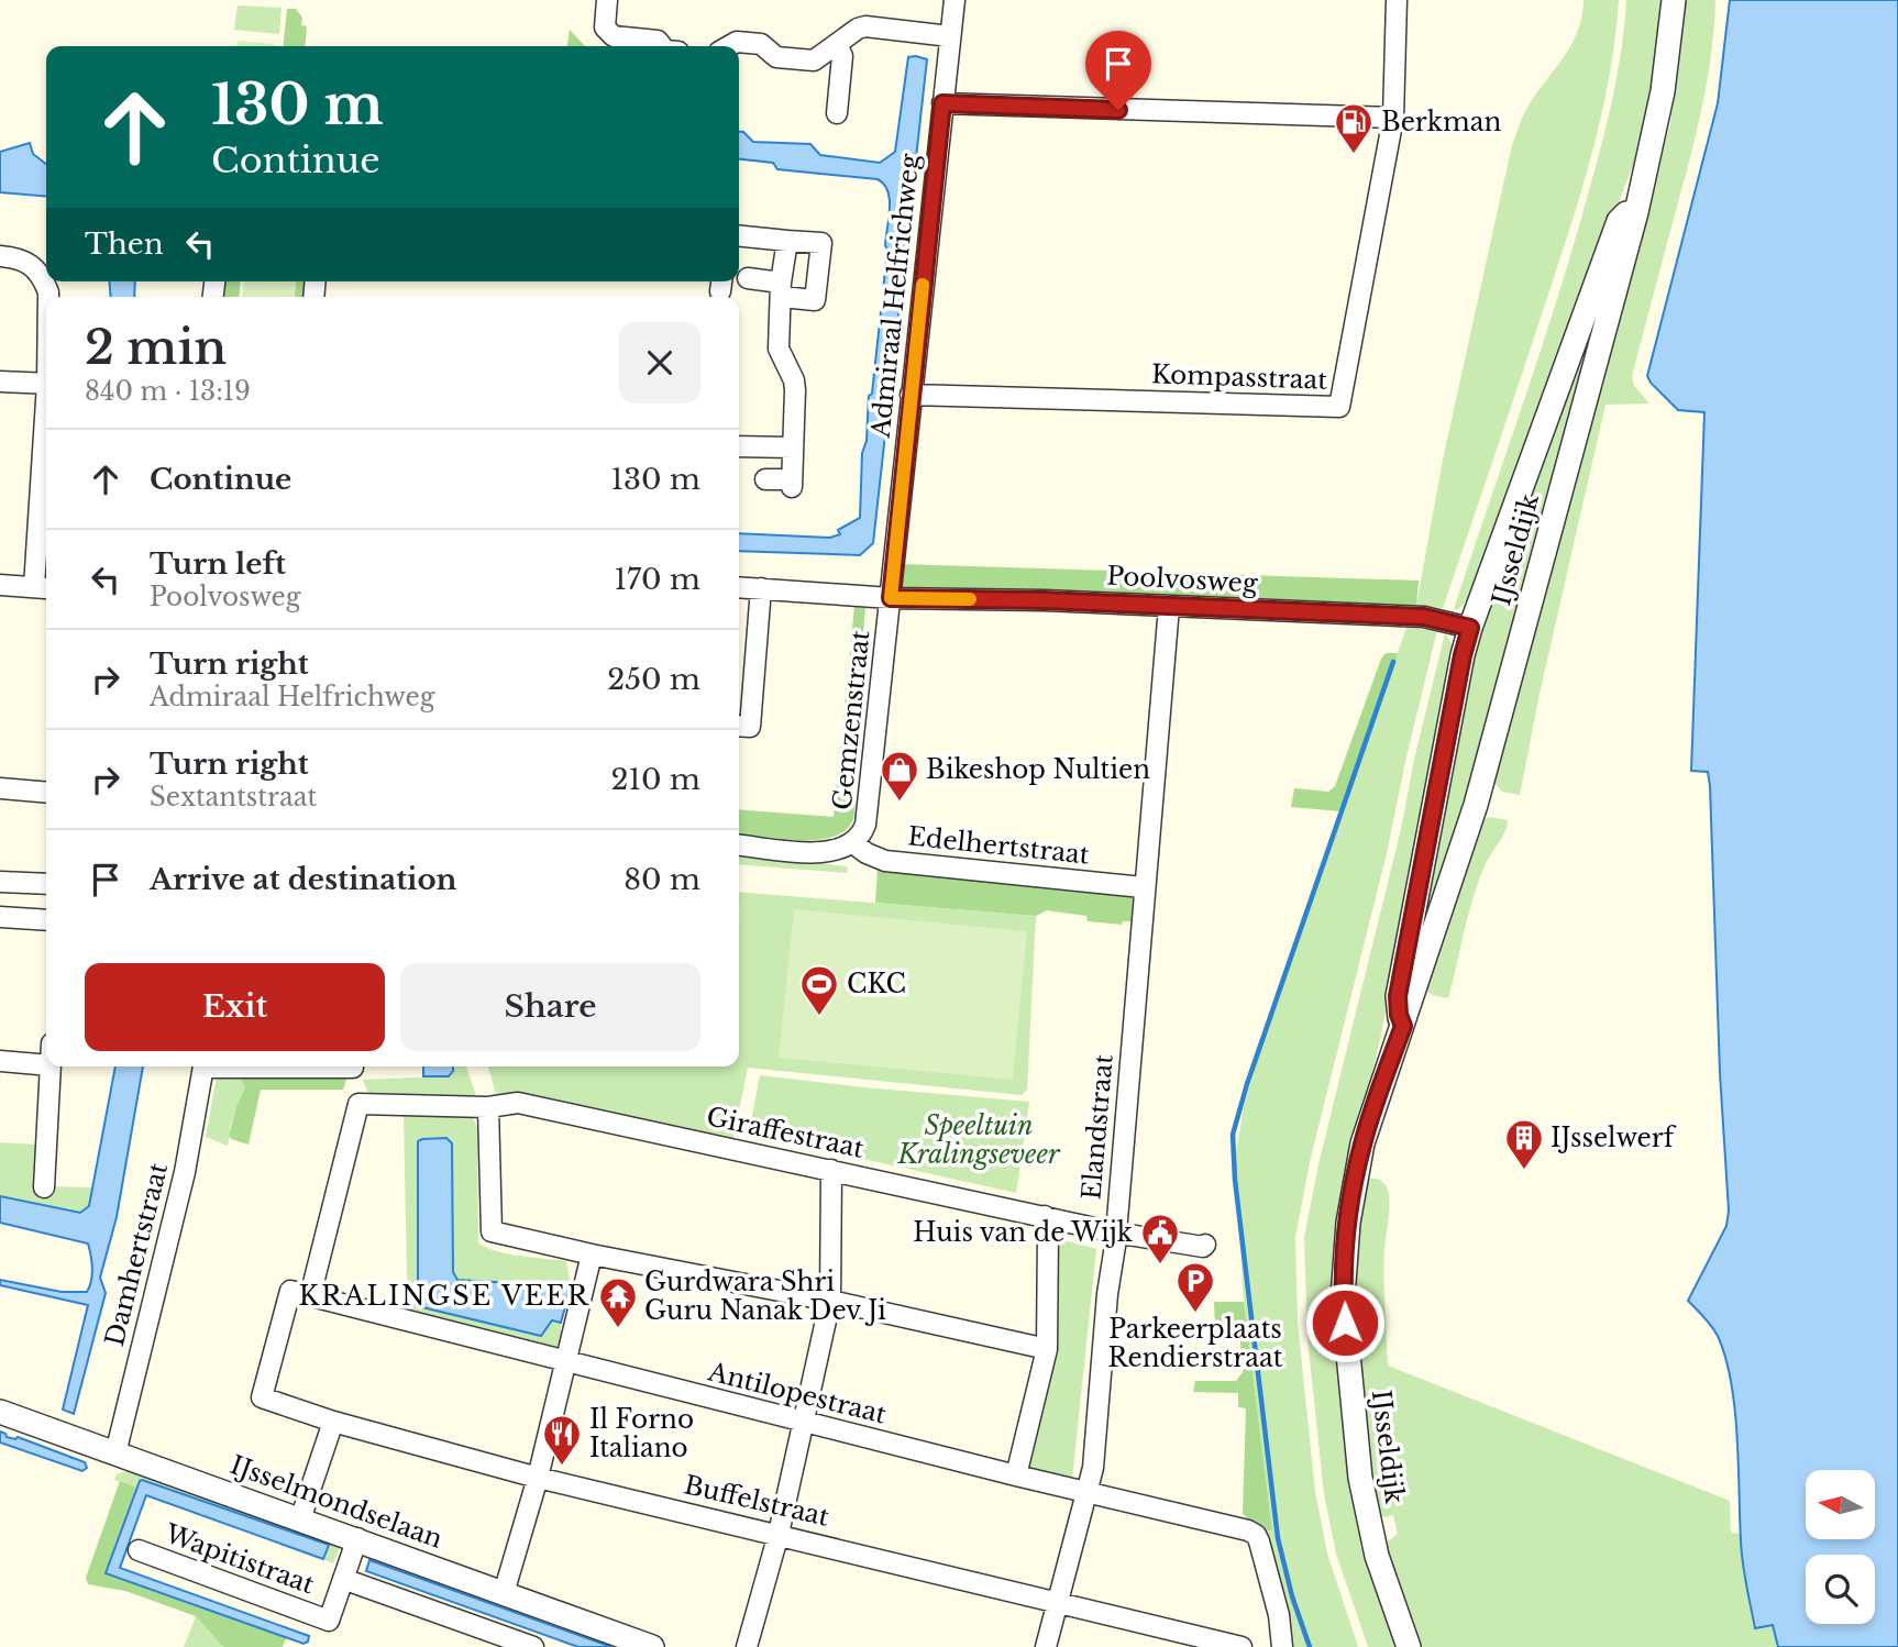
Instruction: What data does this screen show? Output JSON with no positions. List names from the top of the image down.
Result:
{
  "streets": {
    "street": [
      "Admiraal Helfrichweg",
      "Kompasstraat",
      "IJsseldijk",
      "Poolvosweg",
      "Gemzenstraat",
      "Edelhertstraat",
      "Elandstraat",
      "Giraffestraat",
      "Damhertstraat",
      "Antilopestraat",
      "Buffelstraat",
      "IJsselmondselaan",
      "Wapitistraat"
    ]
  },
  "crossings": [
    ["Admiraal Helfrichweg", "Kompasstraat"],
    ["Admiraal Helfrichweg", "Poolvosweg"],
    ["Admiraal Helfrichweg", "Gemzenstraat"],
    ["Poolvosweg", "Gemzenstraat"],
    ["Poolvosweg", "Elandstraat"],
    ["Gemzenstraat", "Edelhertstraat"],
    ["Edelhertstraat", "Elandstraat"],
    ["Elandstraat", "Giraffestraat"],
    ["Elandstraat", "Antilopestraat"],
    ["Elandstraat", "Buffelstraat"],
    ["Giraffestraat", "Antilopestraat"],
    ["Giraffestraat", "Buffelstraat"],
    ["Damhertstraat", "IJsselmondselaan"],
    ["Antilopestraat", "Buffelstraat"],
    ["IJsselmondselaan", "Wapitistraat"]
  ],
  "districts": ["KRALINGSE VEER"],
  "parks": ["Speeltuin Kralingseveer"],
  "places": {
    "fuel station": ["Berkman"],
    "shop": ["Bikeshop Nultien"],
    "sports": ["CKC"],
    "building": ["IJsselwerf"],
    "public building": ["Huis van de Wijk"],
    "parking": ["Parkeerplaats Rendierstraat"],
    "temple": ["Gurdwara Shri Guru Nanak Dev Ji"],
    "restaurant": ["Il Forno Italiano"]
  },
  "north": "left",
  "page": {
    "turn": ["130 m", "Continue"],
    "then": "Then",
    "heading": ["2 min", "840 m · 13:19"],
    "list": [
      {
        "name": "Continue",
        "value": "130 m"
      },
      {
        "name": "Turn left",
        "note": "Poolvosweg",
        "value": "170 m"
      },
      {
        "name": "Turn right",
        "note": "Admiraal Helfrichweg",
        "value": "250 m"
      },
      {
        "name": "Turn right",
        "note": "Sextantstraat",
        "value": "210 m"
      },
      {
        "name": "Arrive at destination",
        "value": "80 m"
      }
    ],
    "buttons": ["Exit", "Share"]
  }
}
